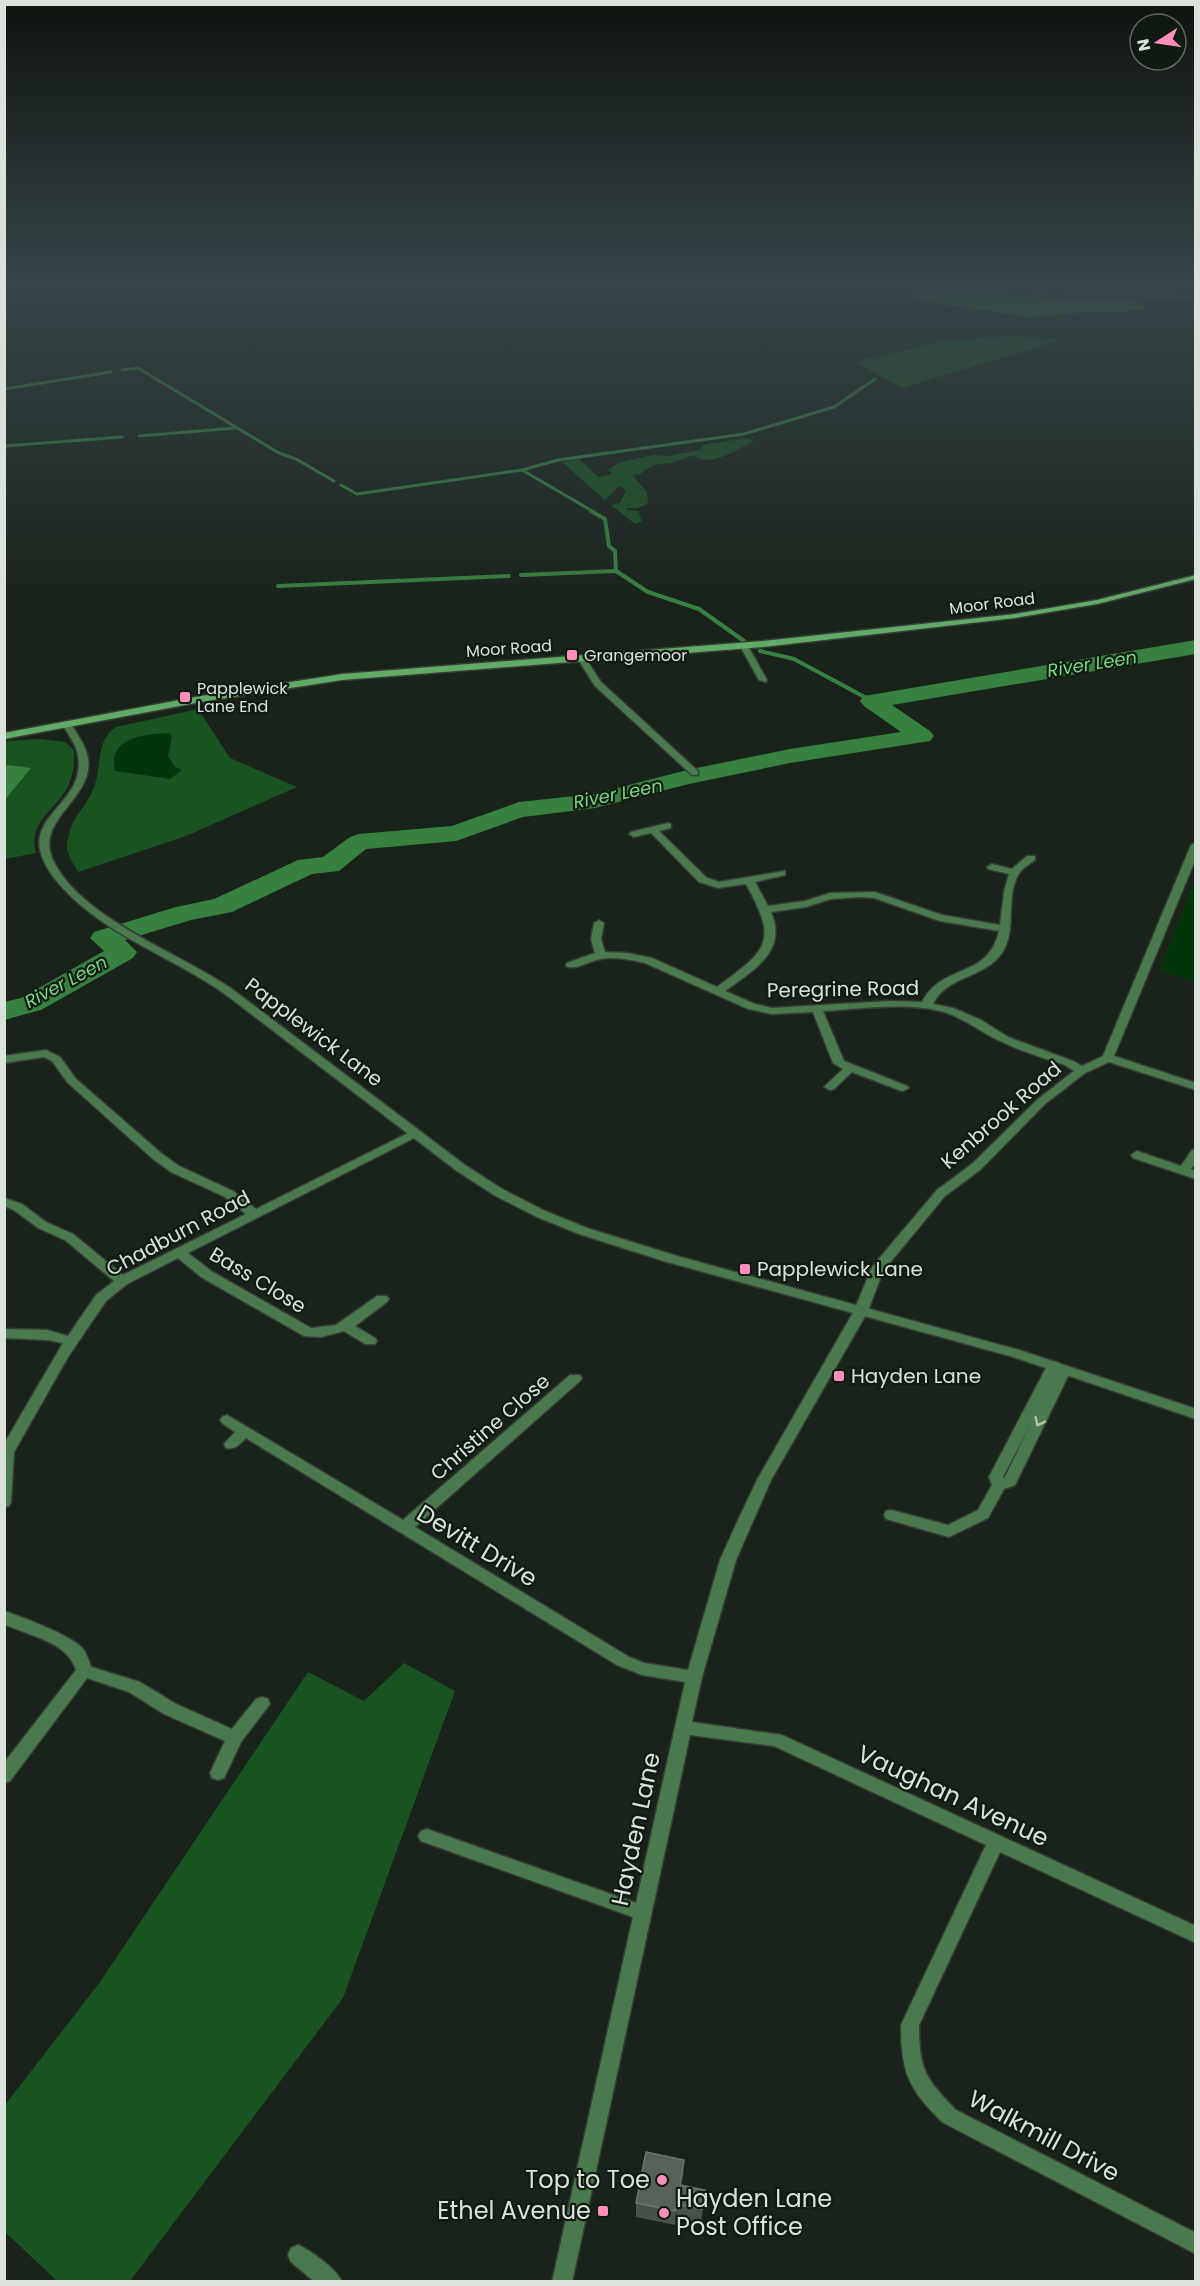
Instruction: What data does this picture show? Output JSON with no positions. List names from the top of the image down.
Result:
{
  "streets": {
    "main road": ["Moor Road"],
    "street": [
      "Peregrine Road",
      "Papplewick Lane",
      "Kenbrook Road",
      "Chadburn Road",
      "Bass Close",
      "Christine Close",
      "Devitt Drive",
      "Vaughan Avenue",
      "Hayden Lane",
      "Walkmill Drive"
    ]
  },
  "crossings": [
    ["Moor Road", "Papplewick Lane"],
    ["Peregrine Road", "Kenbrook Road"],
    ["Papplewick Lane", "Kenbrook Road"],
    ["Papplewick Lane", "Chadburn Road"],
    ["Papplewick Lane", "Hayden Lane"],
    ["Kenbrook Road", "Hayden Lane"],
    ["Chadburn Road", "Bass Close"],
    ["Christine Close", "Devitt Drive"],
    ["Devitt Drive", "Hayden Lane"],
    ["Vaughan Avenue", "Hayden Lane"],
    ["Vaughan Avenue", "Walkmill Drive"]
  ],
  "water": ["River Leen"],
  "places": {
    "transit": [
      "Grangemoor",
      "Papplewick Lane End",
      "Papplewick Lane",
      "Hayden Lane",
      "Ethel Avenue"
    ],
    "other": ["Top to Toe", "Hayden Lane Post Office"]
  },
  "north": "left"
}
